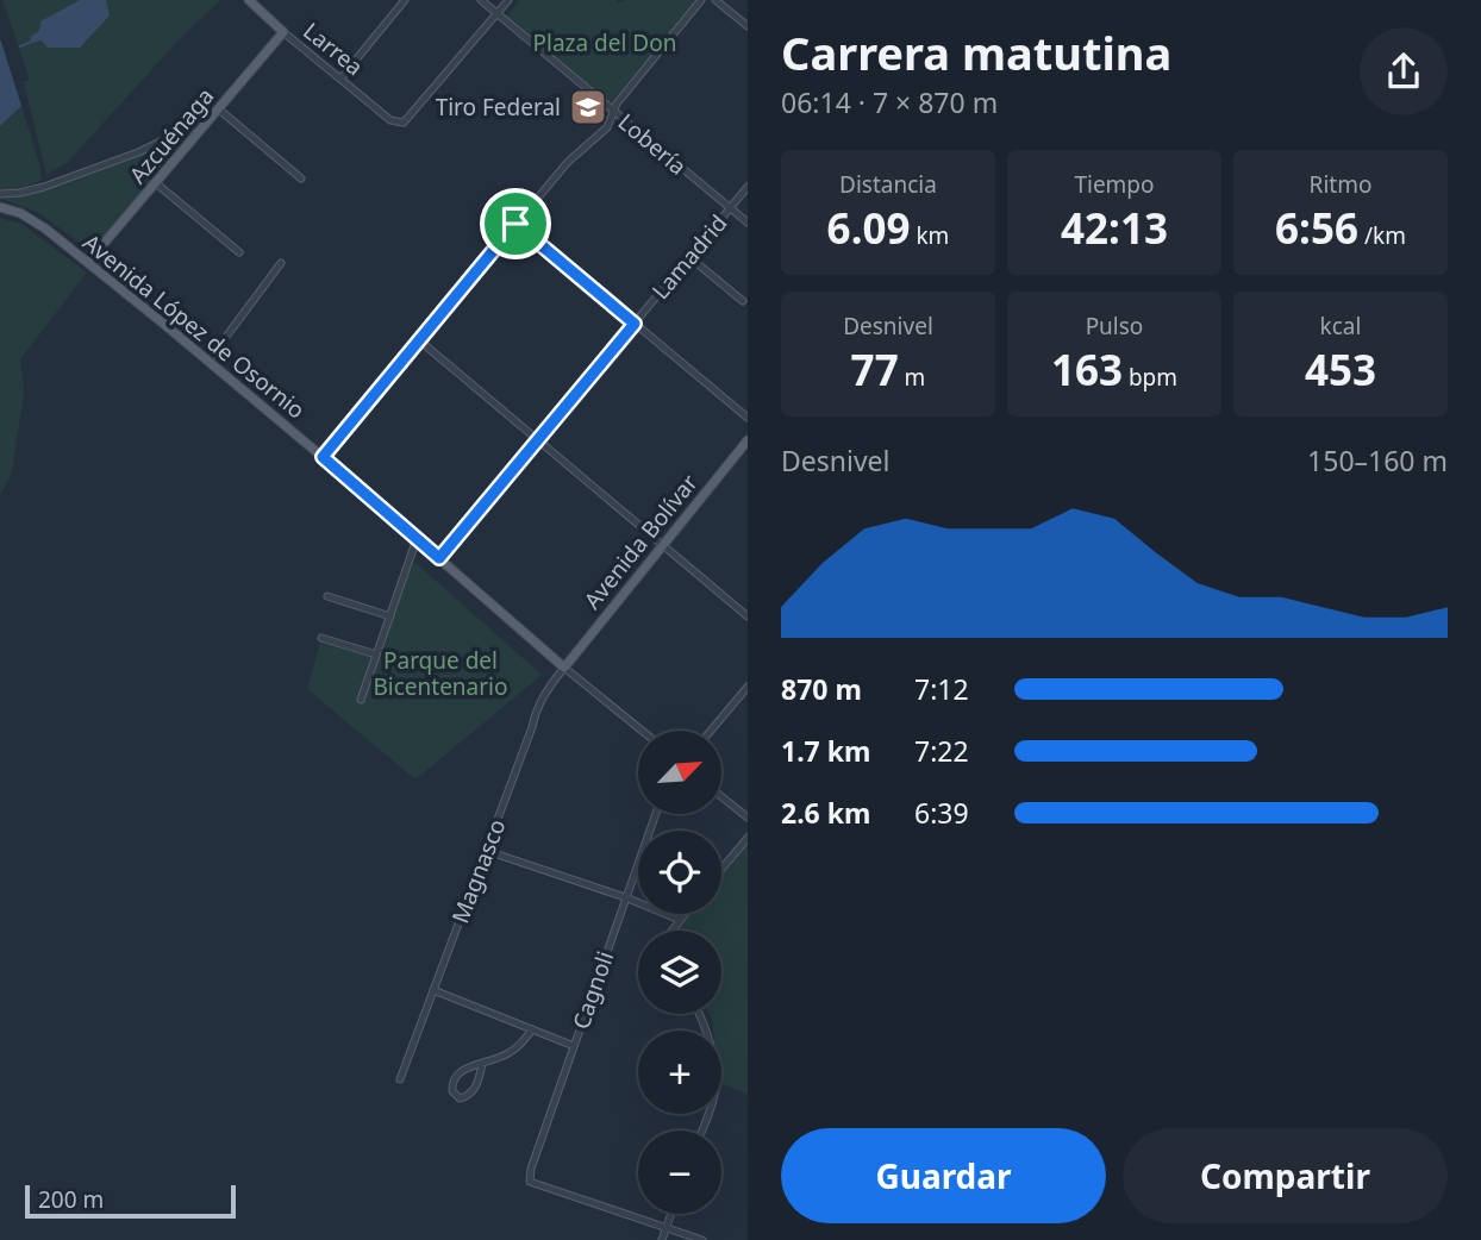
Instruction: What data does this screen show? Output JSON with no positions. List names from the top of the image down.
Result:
{
  "streets": {
    "main road": [
      "Larrea",
      "Azcuénaga",
      "Avenida López de Osornio",
      "Avenida Bolívar"
    ],
    "street": [
      "Lobería",
      "Lamadrid",
      "Magnasco",
      "Cagnoli"
    ]
  },
  "crossings": [
    ["Larrea", "Azcuénaga"],
    ["Larrea", "Lobería"],
    ["Azcuénaga", "Avenida López de Osornio"],
    ["Lobería", "Lamadrid"],
    ["Lamadrid", "Avenida López de Osornio"],
    ["Avenida López de Osornio", "Avenida Bolívar"],
    ["Avenida López de Osornio", "Magnasco"],
    ["Avenida Bolívar", "Magnasco"]
  ],
  "parks": ["Plaza del Don", "Parque del Bicentenario"],
  "places": {
    "school or university": ["Tiro Federal"]
  },
  "scale_bar": "200 m",
  "north": "top right",
  "page": {
    "heading": ["Carrera matutina", "06:14 · 7 × 870 m"],
    "stats": [
      ["Distancia", "6.09 km"],
      ["Tiempo", "42:13"],
      ["Ritmo", "6:56 /km"],
      ["Desnivel", "77 m"],
      ["Pulso", "163 bpm"],
      ["kcal", "453"]
    ],
    "chart": ["Desnivel", "150–160 m"],
    "list": [
      {
        "name": "870 m",
        "note": "7:12"
      },
      {
        "name": "1.7 km",
        "note": "7:22"
      },
      {
        "name": "2.6 km",
        "note": "6:39"
      }
    ],
    "map_buttons": ["+", "−"],
    "buttons": ["Guardar", "Compartir"],
    "scale": "200 m"
  }
}
